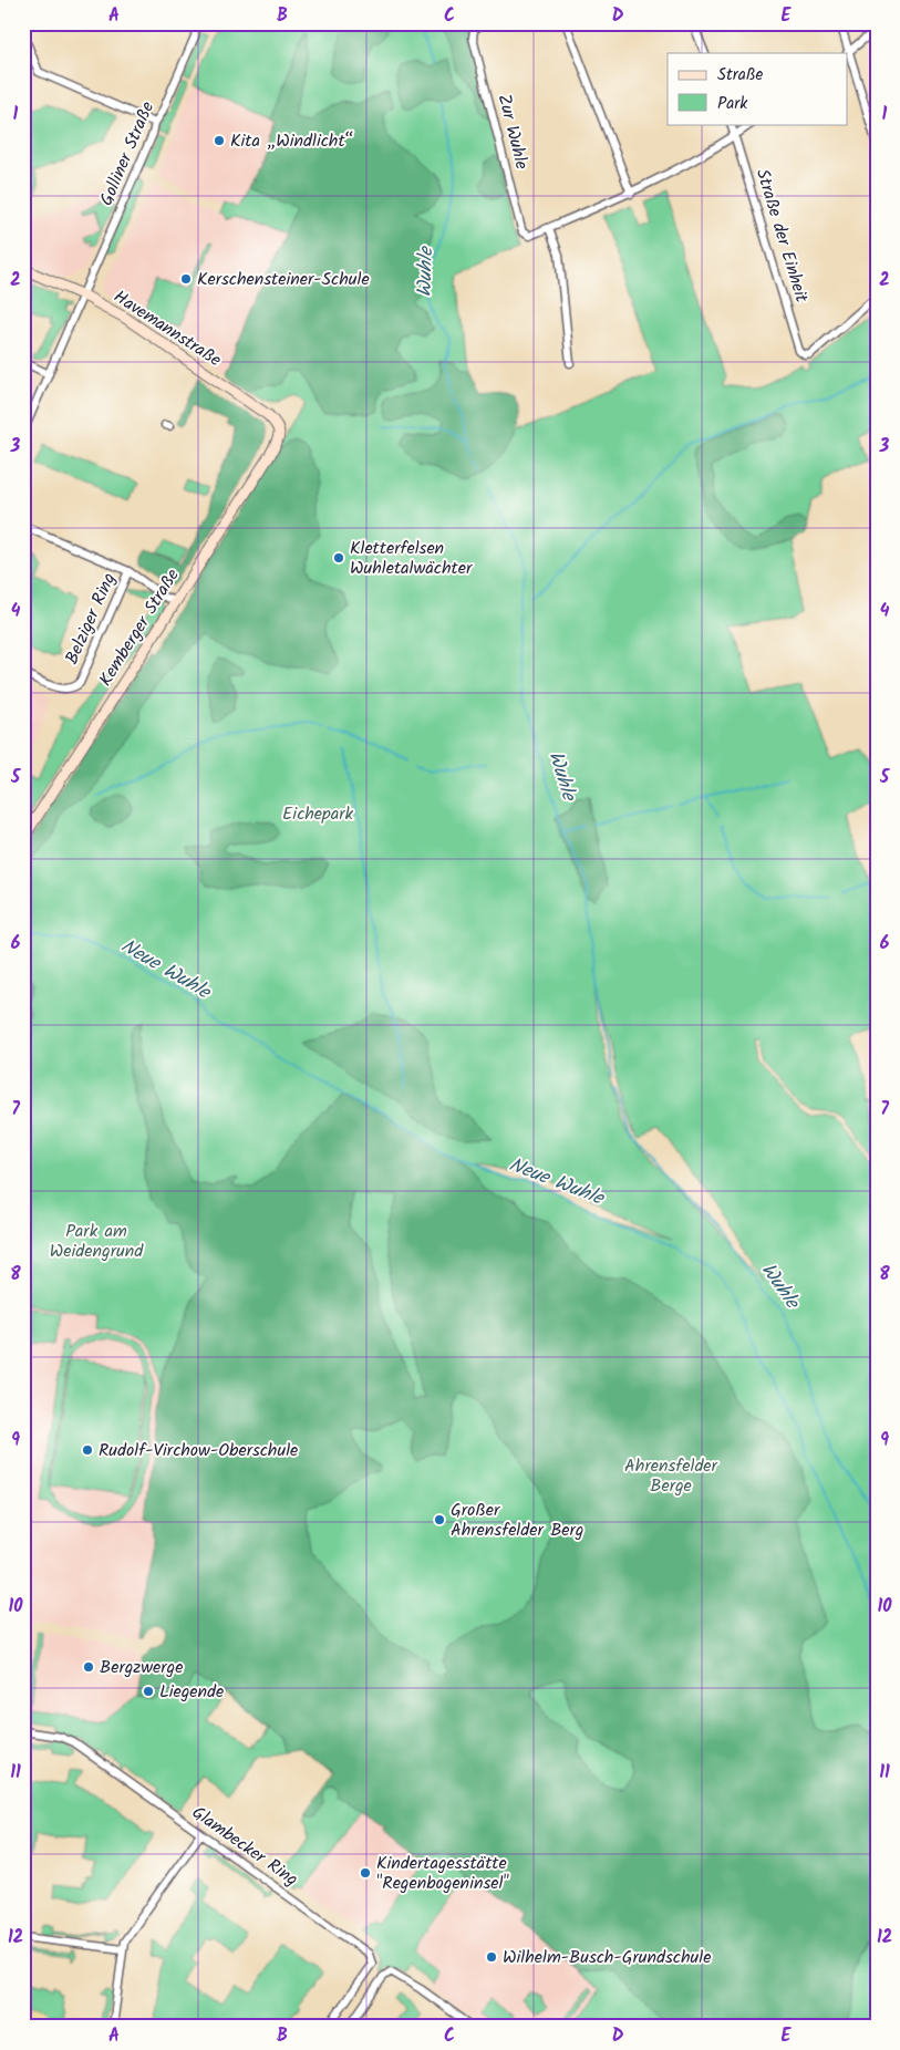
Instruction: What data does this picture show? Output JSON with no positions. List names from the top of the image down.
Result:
{
  "streets": {
    "main road": ["Havemannstraße", "Kemberger Straße"],
    "street": [
      "Zur Wuhle",
      "Golliner Straße",
      "Straße der Einheit",
      "Belziger Ring",
      "Glambecker Ring"
    ]
  },
  "crossings": [
    ["Golliner Straße", "Havemannstraße"],
    ["Havemannstraße", "Kemberger Straße"],
    ["Belziger Ring", "Kemberger Straße"]
  ],
  "water": ["Wuhle", "Neue Wuhle"],
  "parks": ["Eichepark", "Park am Weidengrund", "Ahrensfelder Berge"],
  "places": [
    "Kita „Windlicht“",
    "Kerschensteiner-Schule",
    "Kletterfelsen Wuhletalwächter",
    "Rudolf-Virchow-Oberschule",
    "Großer Ahrensfelder Berg",
    "Bergzwerge",
    "Liegende",
    "Kindertagesstätte \"Regenbogeninsel\"",
    "Wilhelm-Busch-Grundschule"
  ],
  "legend": ["Straße", "Park"],
  "grid": {
    "columns": [
      "A",
      "B",
      "C",
      "D",
      "E"
    ],
    "rows": [
      "1",
      "2",
      "3",
      "4",
      "5",
      "6",
      "7",
      "8",
      "9",
      "10",
      "11",
      "12"
    ]
  }
}
